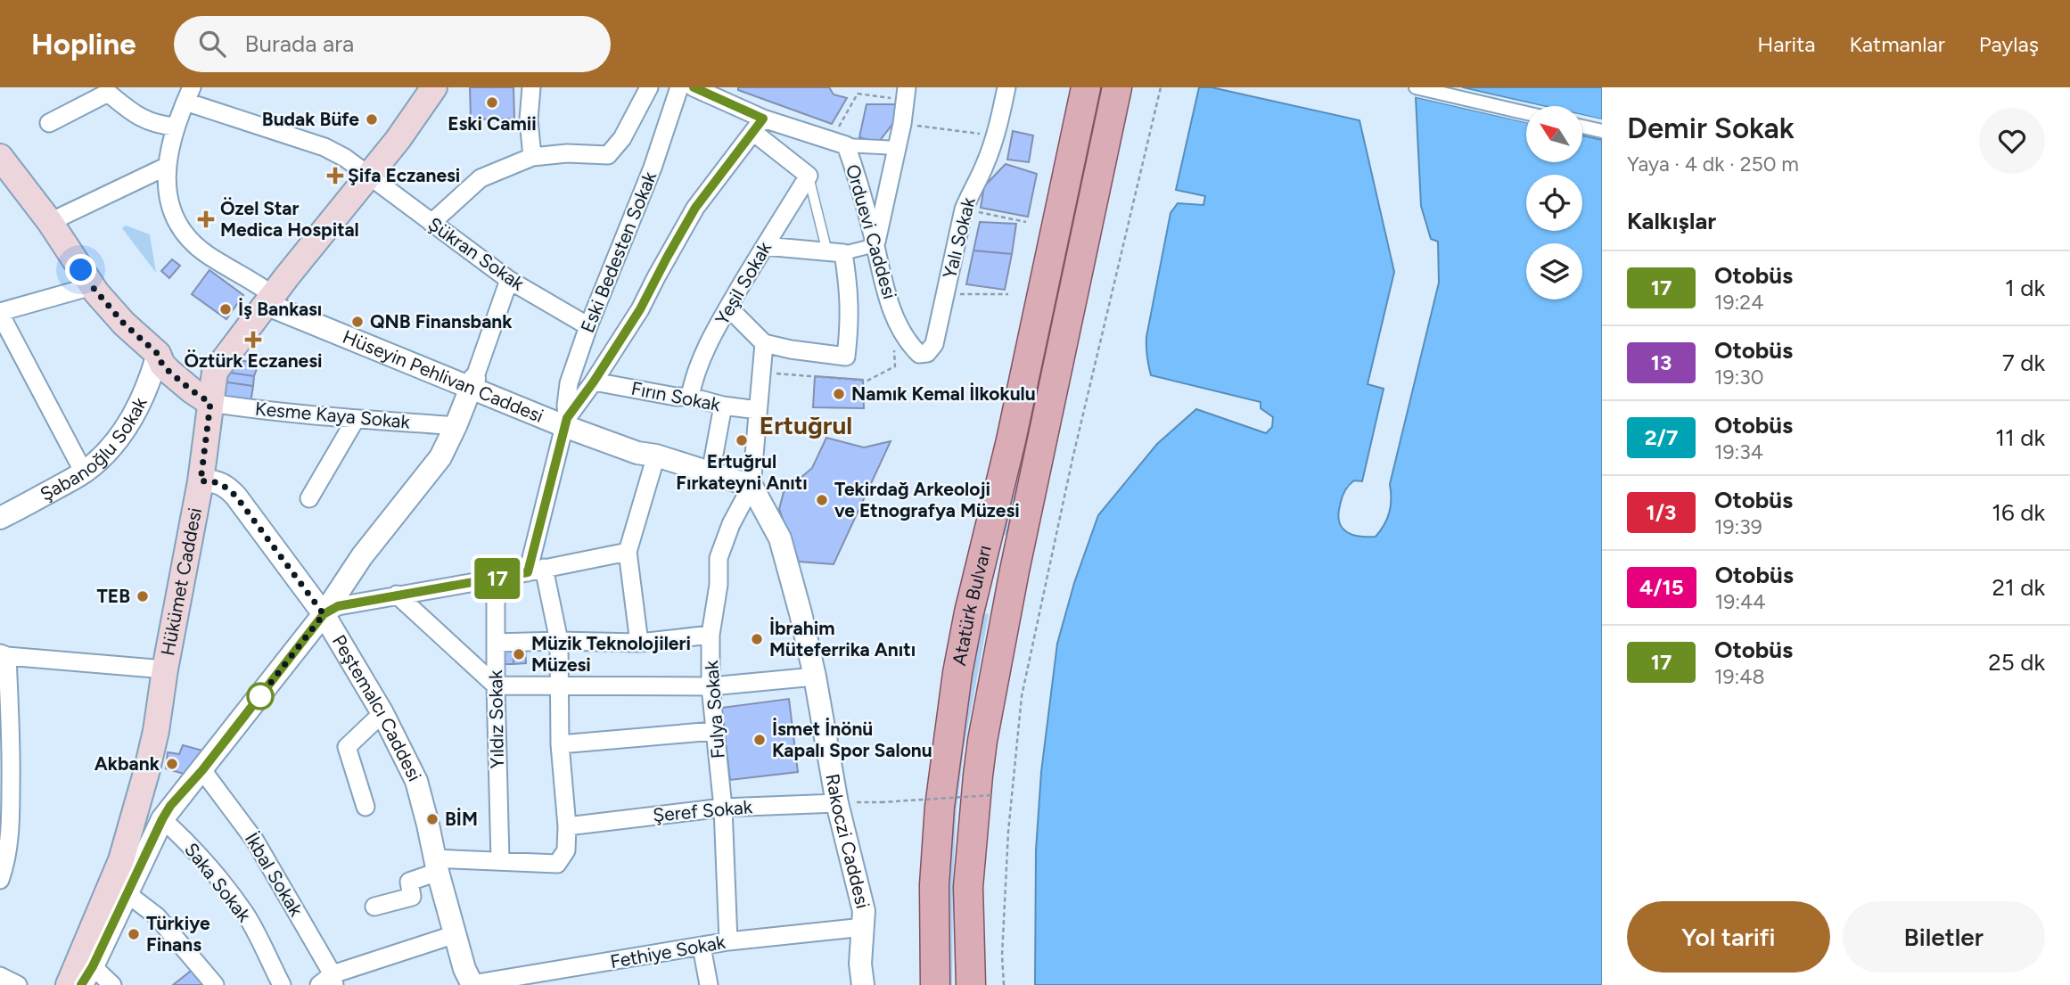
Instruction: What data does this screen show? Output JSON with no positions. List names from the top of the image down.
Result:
{
  "streets": {
    "main road": ["Hükümet Caddesi", "Atatürk Bulvarı"],
    "street": [
      "Orduevi Caddesi",
      "Yalı Sokak",
      "Eski Bedesten Sokak",
      "Şükran Sokak",
      "Yeşil Sokak",
      "Hüseyin Pehlivan Caddesi",
      "Fırın Sokak",
      "Kesme Kaya Sokak",
      "Şabanoğlu Sokak",
      "Peştemalcı Caddesi",
      "Fulya Sokak",
      "Yıldız Sokak",
      "Şeref Sokak",
      "Rakoczi Caddesi",
      "İkbal Sokak",
      "Saka Sokak",
      "Fethiye Sokak"
    ]
  },
  "crossings": [
    ["Orduevi Caddesi", "Yalı Sokak"],
    ["Eski Bedesten Sokak", "Şükran Sokak"],
    ["Eski Bedesten Sokak", "Hüseyin Pehlivan Caddesi"],
    ["Eski Bedesten Sokak", "Peştemalcı Caddesi"],
    ["Eski Bedesten Sokak", "Yıldız Sokak"],
    ["Eski Bedesten Sokak", "Şeref Sokak"],
    ["Şükran Sokak", "Hükümet Caddesi"],
    ["Yeşil Sokak", "Fırın Sokak"],
    ["Hüseyin Pehlivan Caddesi", "Hükümet Caddesi"],
    ["Hüseyin Pehlivan Caddesi", "Fulya Sokak"],
    ["Hüseyin Pehlivan Caddesi", "Rakoczi Caddesi"],
    ["Kesme Kaya Sokak", "Hükümet Caddesi"],
    ["Hükümet Caddesi", "Peştemalcı Caddesi"],
    ["Peştemalcı Caddesi", "Fethiye Sokak"],
    ["Fulya Sokak", "Şeref Sokak"],
    ["Fulya Sokak", "Rakoczi Caddesi"],
    ["Fulya Sokak", "Fethiye Sokak"],
    ["Şeref Sokak", "Rakoczi Caddesi"],
    ["Rakoczi Caddesi", "Fethiye Sokak"]
  ],
  "districts": ["Ertuğrul"],
  "places": {
    "other": [
      "Eski Camii",
      "Budak Büfe",
      "İş Bankası",
      "QNB Finansbank",
      "Namık Kemal İlkokulu",
      "Ertuğrul Fırkateyni Anıtı",
      "Tekirdağ Arkeoloji ve Etnografya Müzesi",
      "TEB",
      "İbrahim Müteferrika Anıtı",
      "Müzik Teknolojileri Müzesi",
      "İsmet İnönü Kapalı Spor Salonu",
      "Akbank",
      "BİM",
      "Türkiye Finans"
    ],
    "health": ["Şifa Eczanesi", "Özel Star Medica Hospital", "Öztürk Eczanesi"]
  },
  "lines": ["bus line 17"],
  "north": "top left",
  "page": {
    "header": "Hopline",
    "search": "Burada ara",
    "nav": ["Harita", "Katmanlar", "Paylaş"],
    "on_map": "17",
    "heading": [
      ["Demir Sokak", "Yaya · 4 dk · 250 m"],
      "Kalkışlar"
    ],
    "list": [
      {
        "mark": "17",
        "name": "Otobüs",
        "note": "19:24",
        "value": "1 dk"
      },
      {
        "mark": "13",
        "name": "Otobüs",
        "note": "19:30",
        "value": "7 dk"
      },
      {
        "mark": "2/7",
        "name": "Otobüs",
        "note": "19:34",
        "value": "11 dk"
      },
      {
        "mark": "1/3",
        "name": "Otobüs",
        "note": "19:39",
        "value": "16 dk"
      },
      {
        "mark": "4/15",
        "name": "Otobüs",
        "note": "19:44",
        "value": "21 dk"
      },
      {
        "mark": "17",
        "name": "Otobüs",
        "note": "19:48",
        "value": "25 dk"
      }
    ],
    "buttons": ["Yol tarifi", "Biletler"]
  }
}
